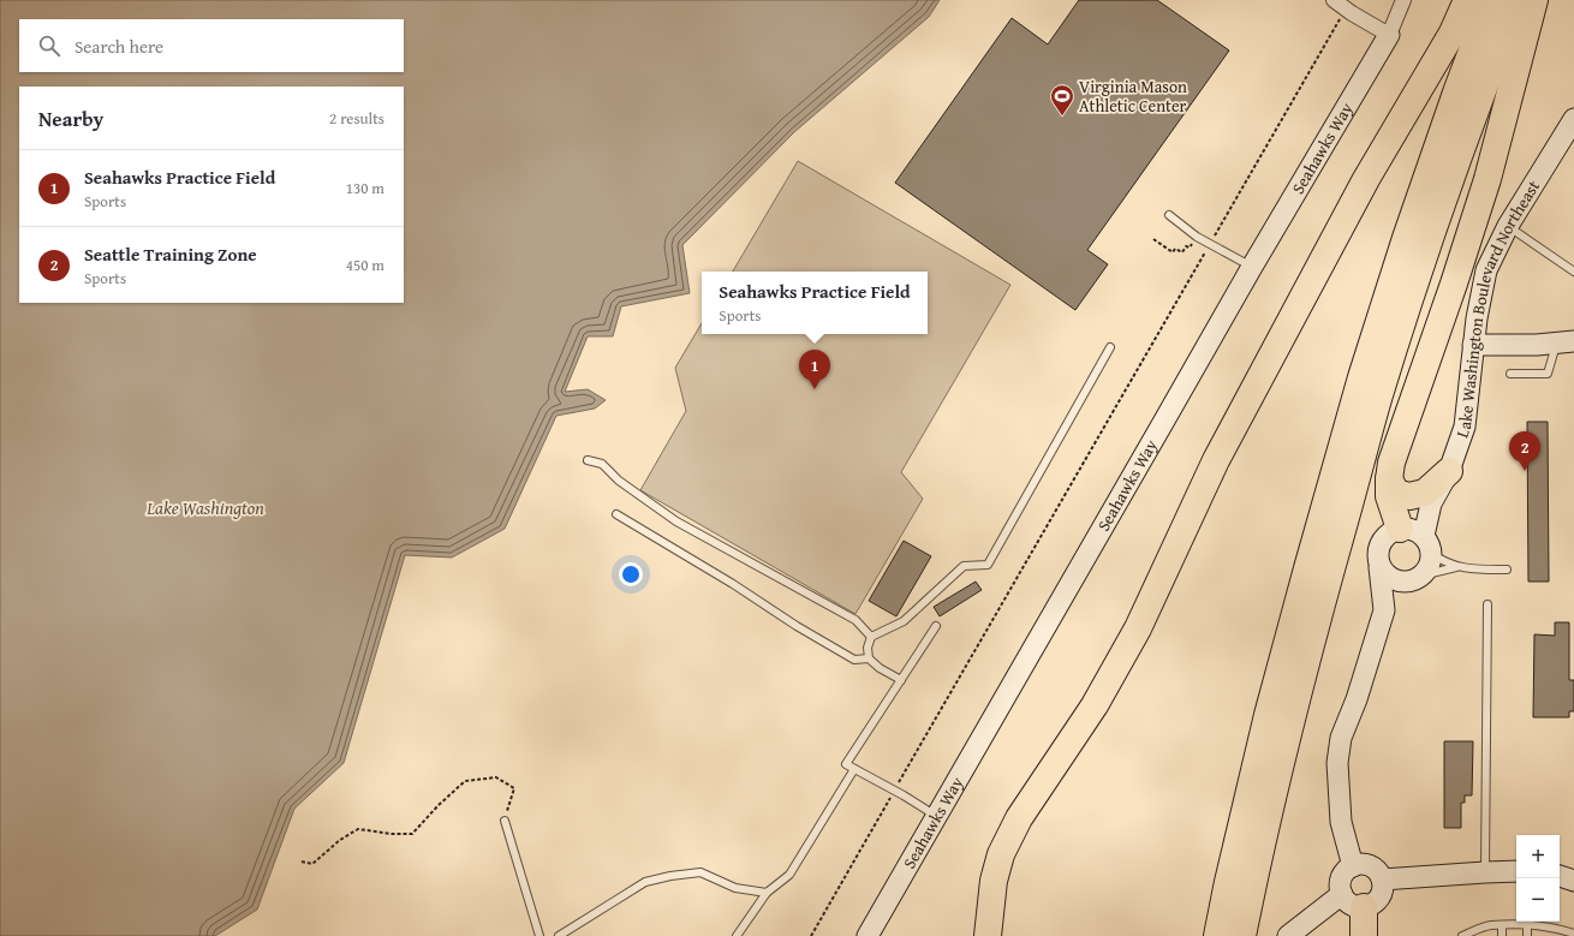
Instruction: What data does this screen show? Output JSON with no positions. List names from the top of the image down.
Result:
{
  "streets": {
    "street": ["Seahawks Way", "Lake Washington Boulevard Northeast"]
  },
  "water": ["Lake Washington"],
  "places": {
    "sports": ["Virginia Mason Athletic Center"]
  },
  "page": {
    "search": "Search here",
    "heading": ["Nearby", "2 results"],
    "list": [
      {
        "mark": "1",
        "name": "Seahawks Practice Field",
        "note": "Sports",
        "value": "130 m"
      },
      {
        "mark": "2",
        "name": "Seattle Training Zone",
        "note": "Sports",
        "value": "450 m"
      }
    ],
    "popup": ["Seahawks Practice Field", "Sports"],
    "pins": ["1", "2"],
    "map_buttons": ["+", "−"]
  }
}
